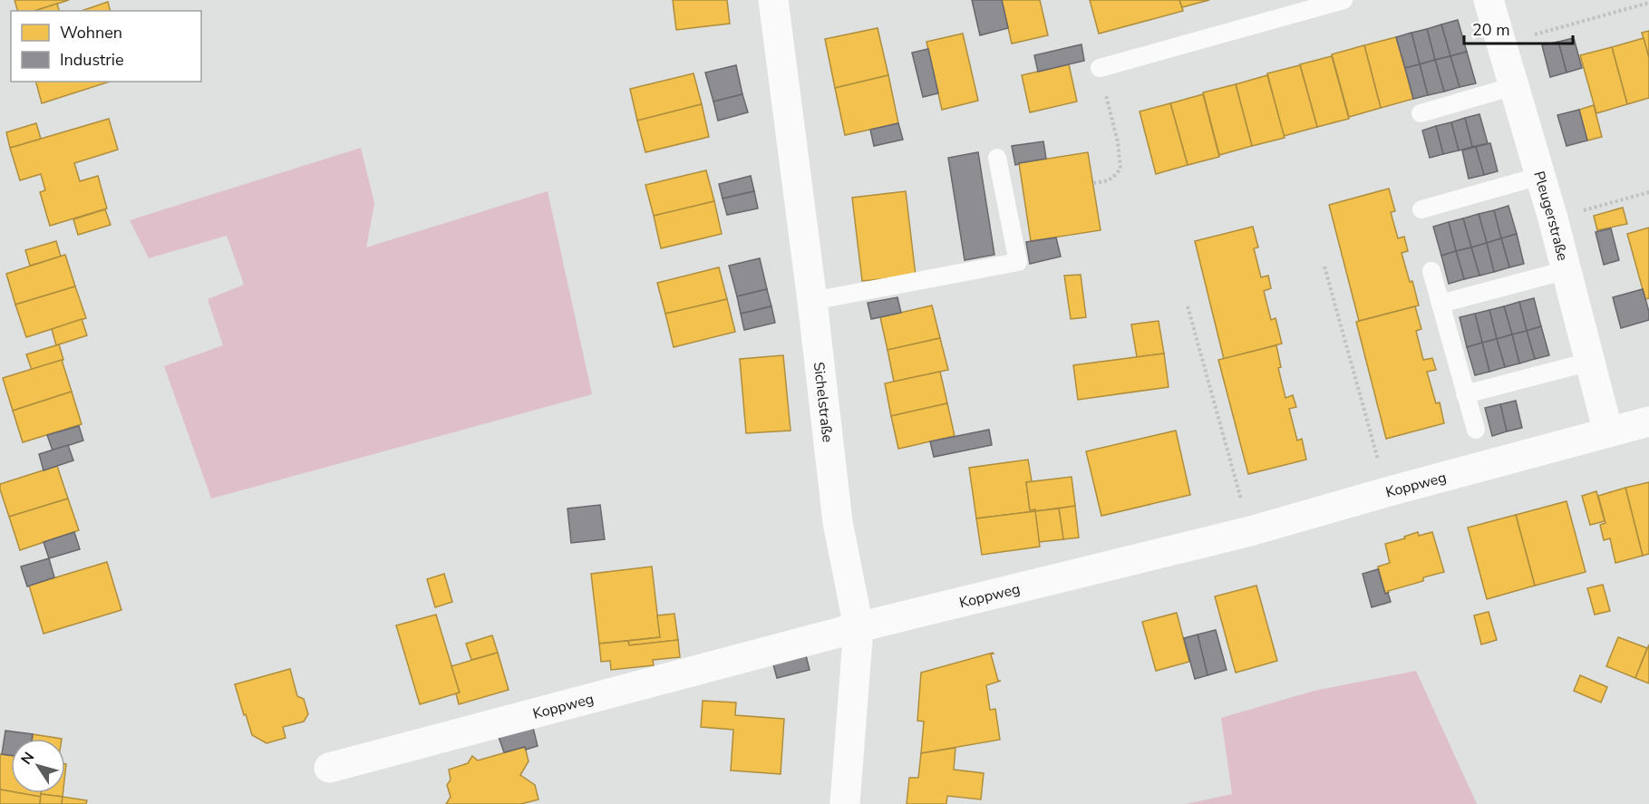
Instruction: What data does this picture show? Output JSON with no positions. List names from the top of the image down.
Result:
{
  "streets": {
    "street": ["Pleugerstraße", "Sichelstraße", "Koppweg"]
  },
  "crossings": [
    ["Pleugerstraße", "Koppweg"],
    ["Sichelstraße", "Koppweg"]
  ],
  "legend": ["Wohnen", "Industrie"],
  "scale_bar": "20 m",
  "north": "top left"
}
